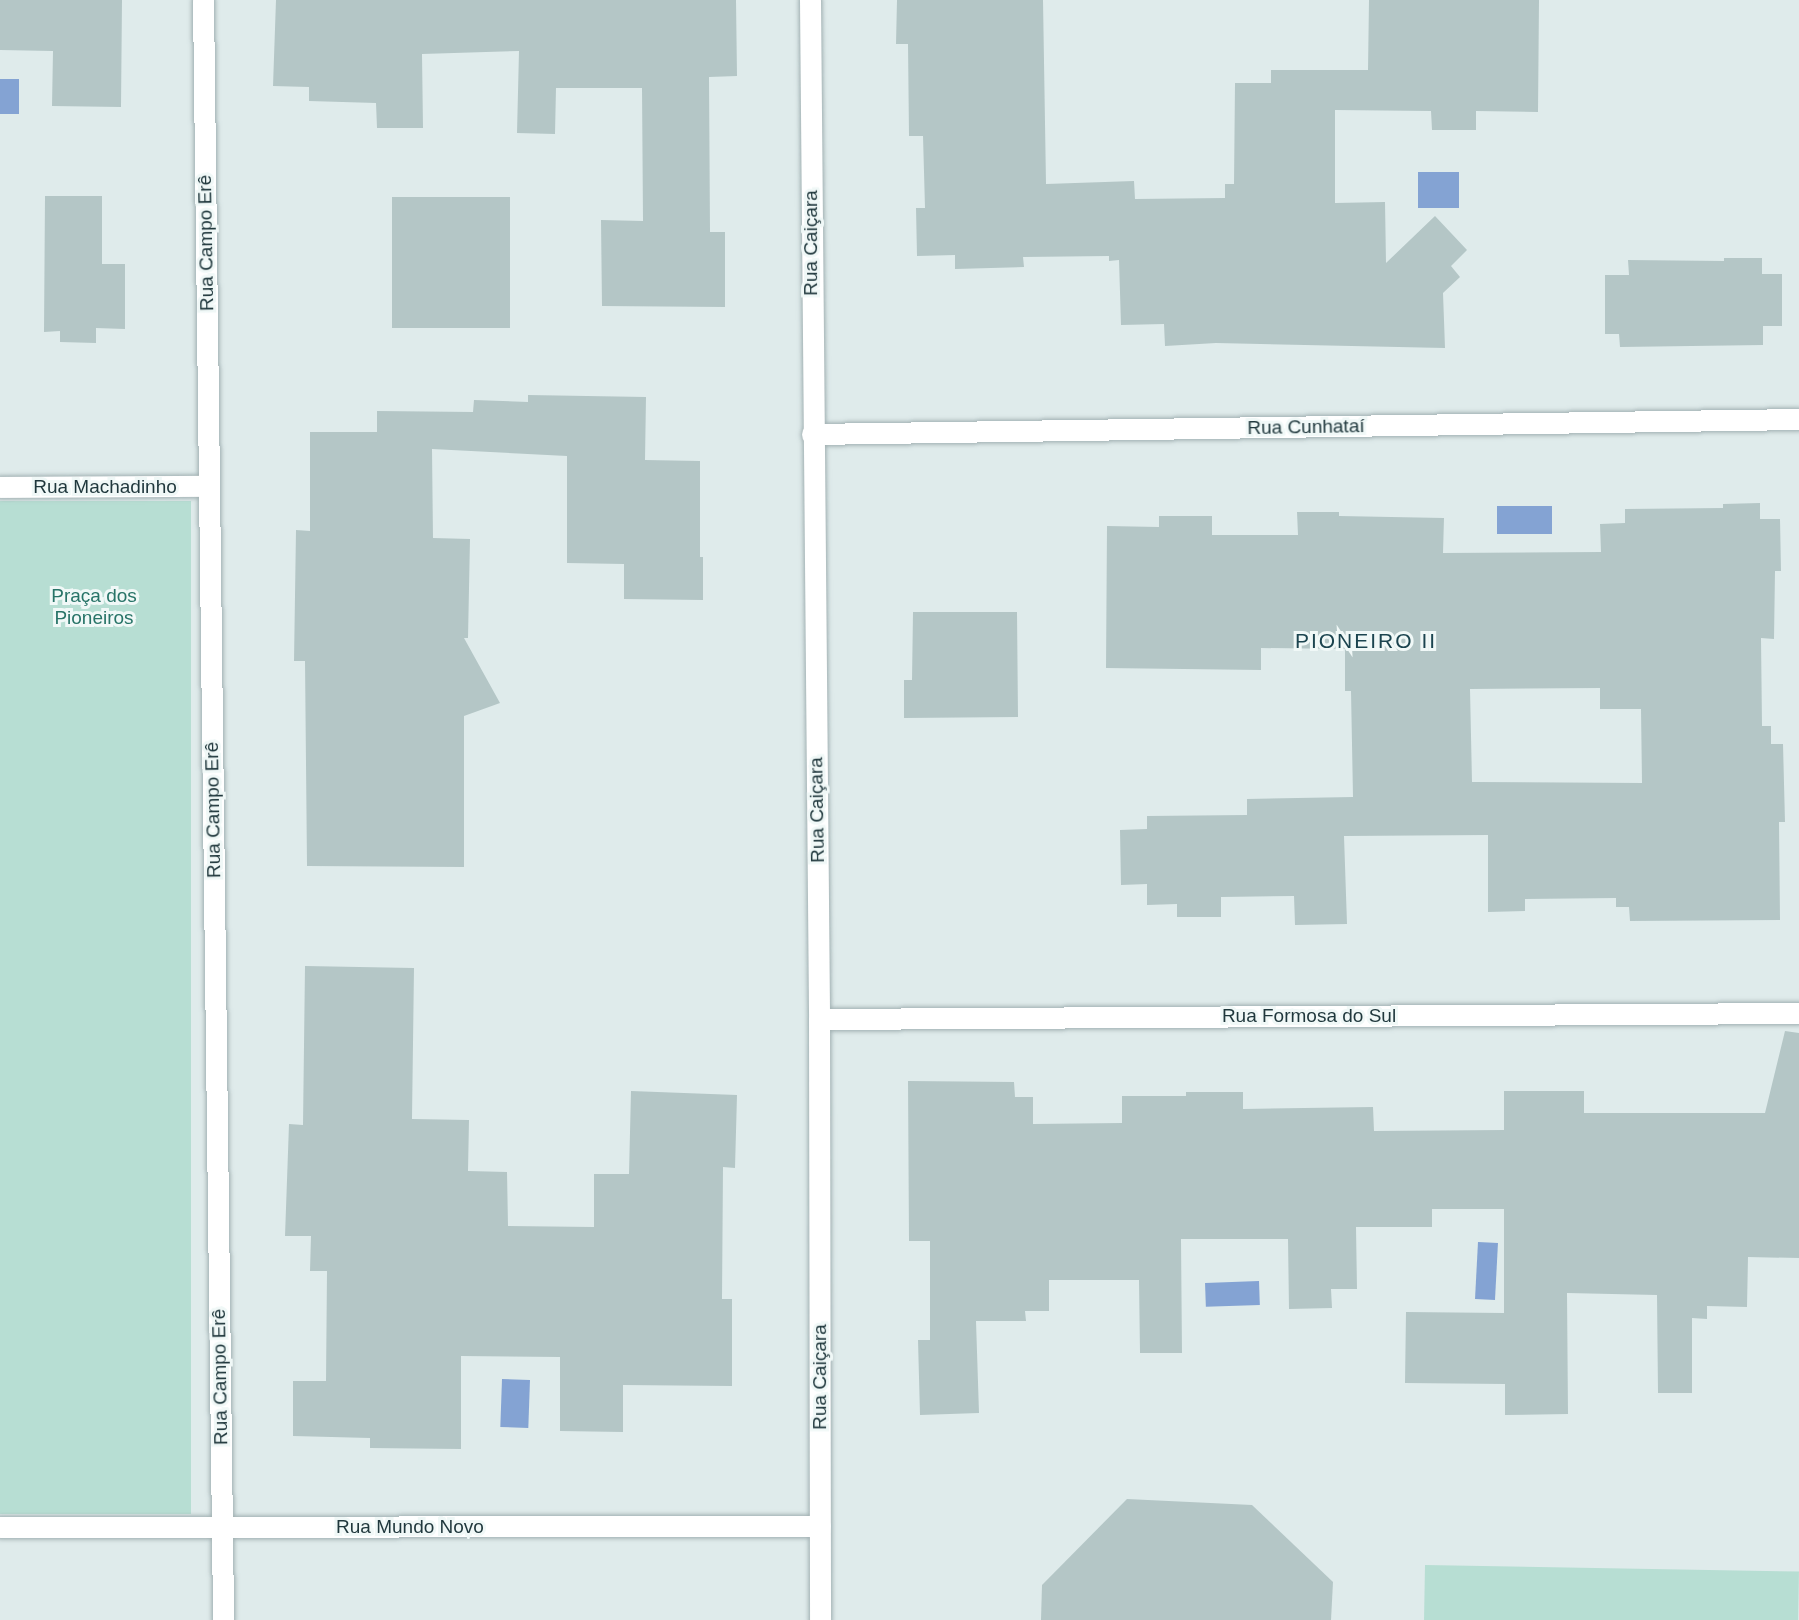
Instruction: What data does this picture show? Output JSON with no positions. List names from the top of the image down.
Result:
{
  "streets": {
    "street": [
      "Rua Campo Erê",
      "Rua Caiçara",
      "Rua Cunhataí",
      "Rua Machadinho",
      "Rua Formosa do Sul",
      "Rua Mundo Novo"
    ]
  },
  "crossings": [
    ["Rua Campo Erê", "Rua Machadinho"],
    ["Rua Campo Erê", "Rua Mundo Novo"],
    ["Rua Caiçara", "Rua Cunhataí"],
    ["Rua Caiçara", "Rua Formosa do Sul"],
    ["Rua Caiçara", "Rua Mundo Novo"]
  ],
  "districts": ["PIONEIRO II"],
  "parks": ["Praça dos Pioneiros"]
}
